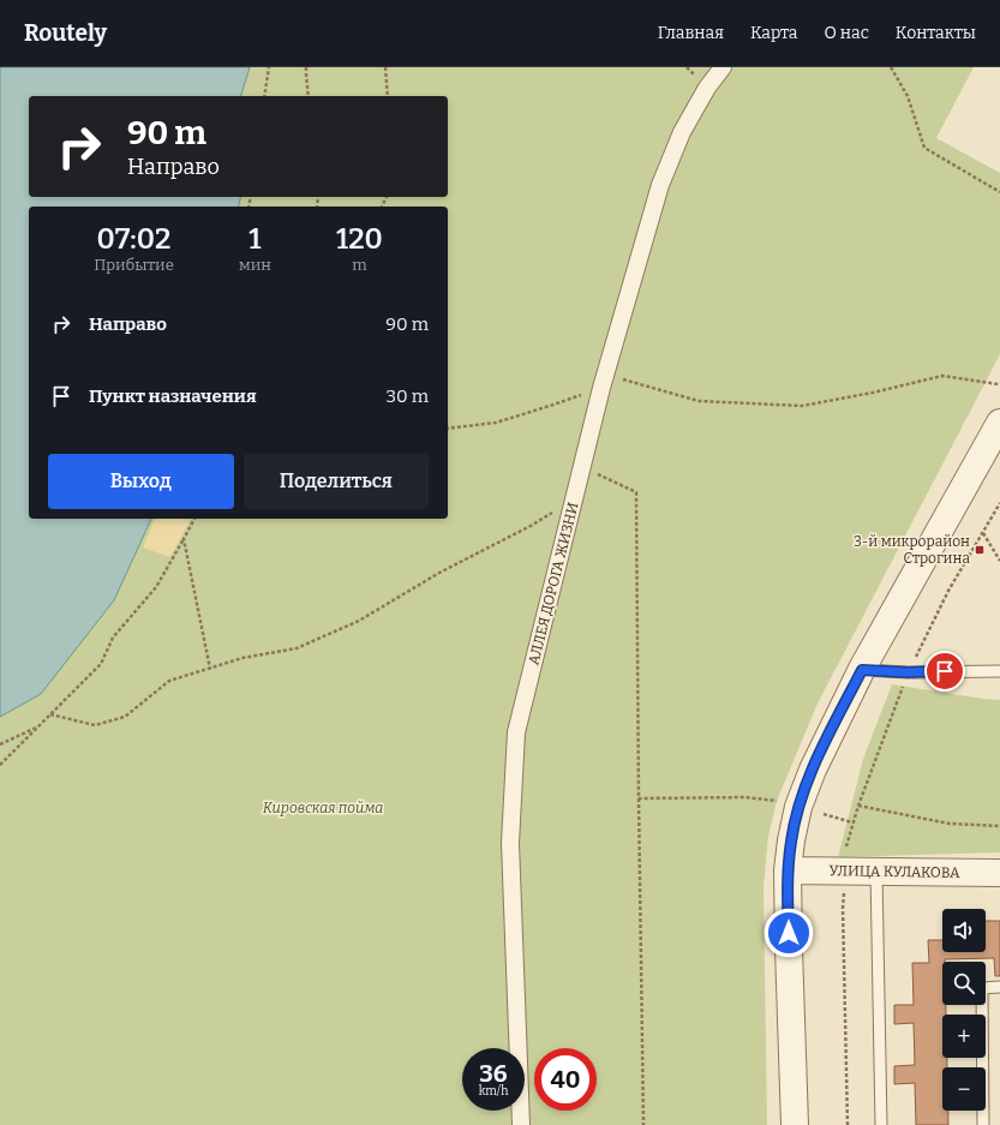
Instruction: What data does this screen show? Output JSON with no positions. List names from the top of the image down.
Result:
{
  "streets": {
    "street": ["АЛЛЕЯ ДОРОГА ЖИЗНИ", "УЛИЦА КУЛАКОВА"]
  },
  "parks": ["Кировская пойма"],
  "places": {
    "transit": ["3-й микрорайон Строгина"]
  },
  "page": {
    "header": "Routely",
    "nav": [
      "Главная",
      "Карта",
      "О нас",
      "Контакты"
    ],
    "turn": ["90 m", "Направо"],
    "eta": [
      "07:02",
      "Прибытие",
      "1",
      "мин",
      "120",
      "m"
    ],
    "list": [
      {
        "name": "Направо",
        "value": "90 m"
      },
      {
        "name": "Пункт назначения",
        "value": "30 m"
      }
    ],
    "buttons": ["Выход", "Поделиться"],
    "map_buttons": ["+", "−"],
    "speed": "36 km/h",
    "limit": "40"
  }
}
